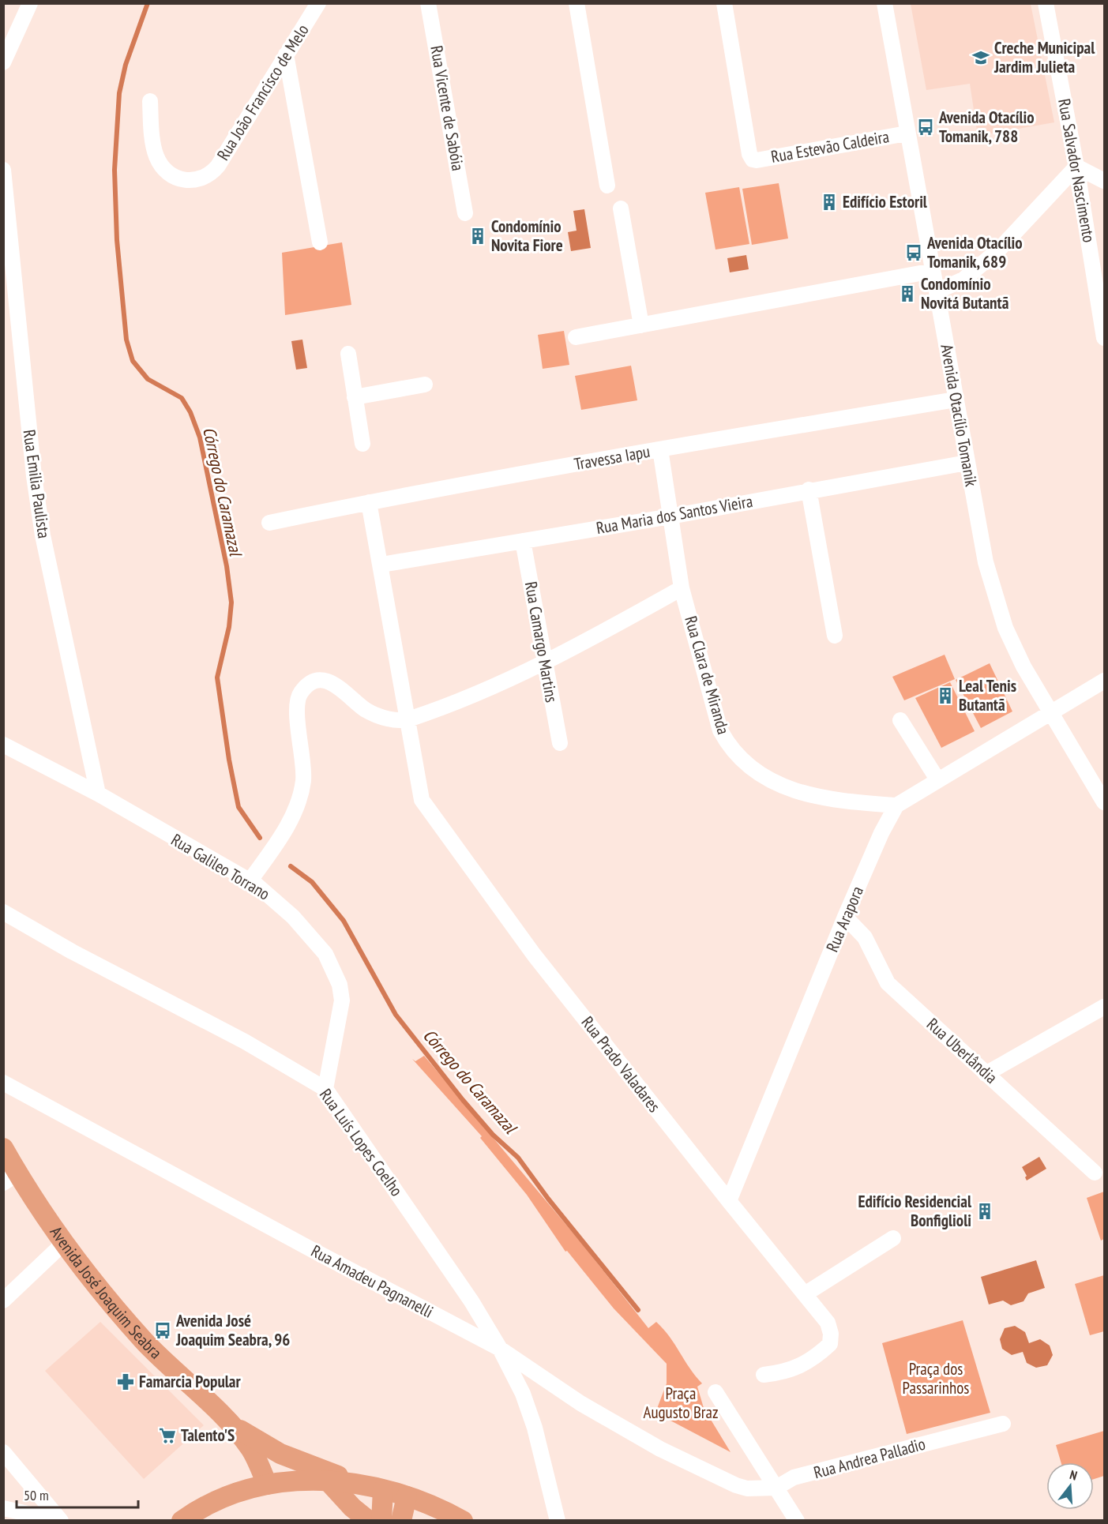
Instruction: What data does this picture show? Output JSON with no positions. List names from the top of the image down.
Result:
{
  "streets": {
    "main road": ["Avenida José Joaquim Seabra"],
    "street": [
      "Rua João Francisco de Melo",
      "Rua Vicente de Sabóia",
      "Rua Estevão Caldeira",
      "Rua Salvador Nascimento",
      "Avenida Otacílio Tomanik",
      "Travessa Iapu",
      "Rua Emilia Paulista",
      "Rua Maria dos Santos Vieira",
      "Rua Camargo Martins",
      "Rua Clara de Miranda",
      "Rua Galileo Torrano",
      "Rua Arapora",
      "Rua Uberlândia",
      "Rua Prado Valadares",
      "Rua Luís Lopes Coelho",
      "Rua Amadeu Pagnanelli",
      "Rua Andrea Palladio"
    ]
  },
  "crossings": [
    ["Rua Estevão Caldeira", "Avenida Otacílio Tomanik"],
    ["Avenida Otacílio Tomanik", "Travessa Iapu"],
    ["Avenida Otacílio Tomanik", "Rua Maria dos Santos Vieira"],
    ["Avenida Otacílio Tomanik", "Rua Arapora"],
    ["Travessa Iapu", "Rua Clara de Miranda"],
    ["Rua Emilia Paulista", "Rua Galileo Torrano"],
    ["Rua Maria dos Santos Vieira", "Rua Camargo Martins"],
    ["Rua Maria dos Santos Vieira", "Rua Clara de Miranda"],
    ["Rua Clara de Miranda", "Rua Arapora"],
    ["Rua Galileo Torrano", "Rua Luís Lopes Coelho"],
    ["Rua Arapora", "Rua Uberlândia"],
    ["Rua Arapora", "Rua Prado Valadares"],
    ["Rua Luís Lopes Coelho", "Rua Amadeu Pagnanelli"],
    ["Rua Amadeu Pagnanelli", "Rua Andrea Palladio"]
  ],
  "water": ["Córrego do Caramazal"],
  "parks": ["Praça dos Passarinhos", "Praça Augusto Braz"],
  "places": {
    "school or university": ["Creche Municipal Jardim Julieta"],
    "bus stop": ["Avenida Otacílio Tomanik, 788", "Avenida Otacílio Tomanik, 689", "Avenida José Joaquim Seabra, 96"],
    "building": [
      "Edifício Estoril",
      "Condomínio Novita Fiore",
      "Condomínio Novitá Butantã",
      "Leal Tenis Butantã",
      "Edifício Residencial Bonfiglioli"
    ],
    "pharmacy": ["Famarcia Popular"],
    "supermarket": ["Talento'S"]
  },
  "scale_bar": "50 m",
  "north": "top"
}
